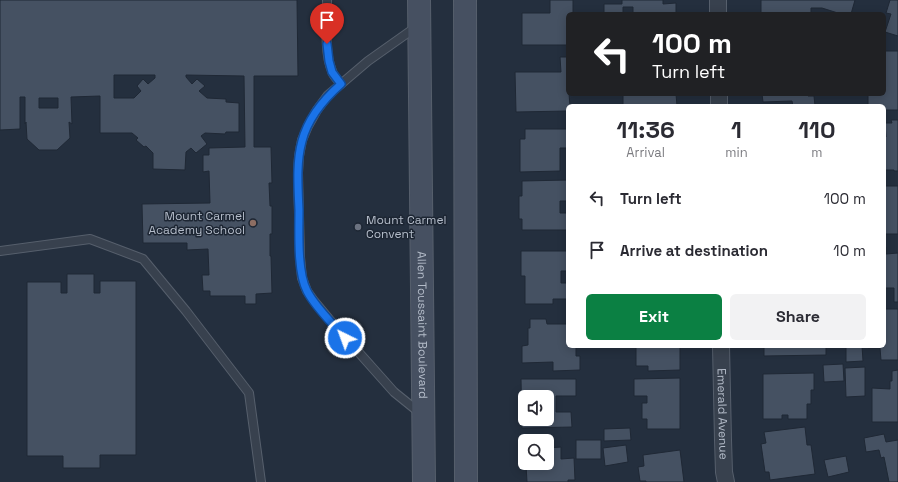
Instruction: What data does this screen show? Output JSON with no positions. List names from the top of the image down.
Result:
{
  "streets": {
    "main road": ["Allen Toussaint Boulevard"],
    "street": ["Emerald Avenue"]
  },
  "places": ["Mount Carmel Academy School", "Mount Carmel Convent"],
  "page": {
    "turn": ["100 m", "Turn left"],
    "eta": [
      "11:36",
      "Arrival",
      "1",
      "min",
      "110",
      "m"
    ],
    "list": [
      {
        "name": "Turn left",
        "value": "100 m"
      },
      {
        "name": "Arrive at destination",
        "value": "10 m"
      }
    ],
    "buttons": ["Exit", "Share"]
  }
}
